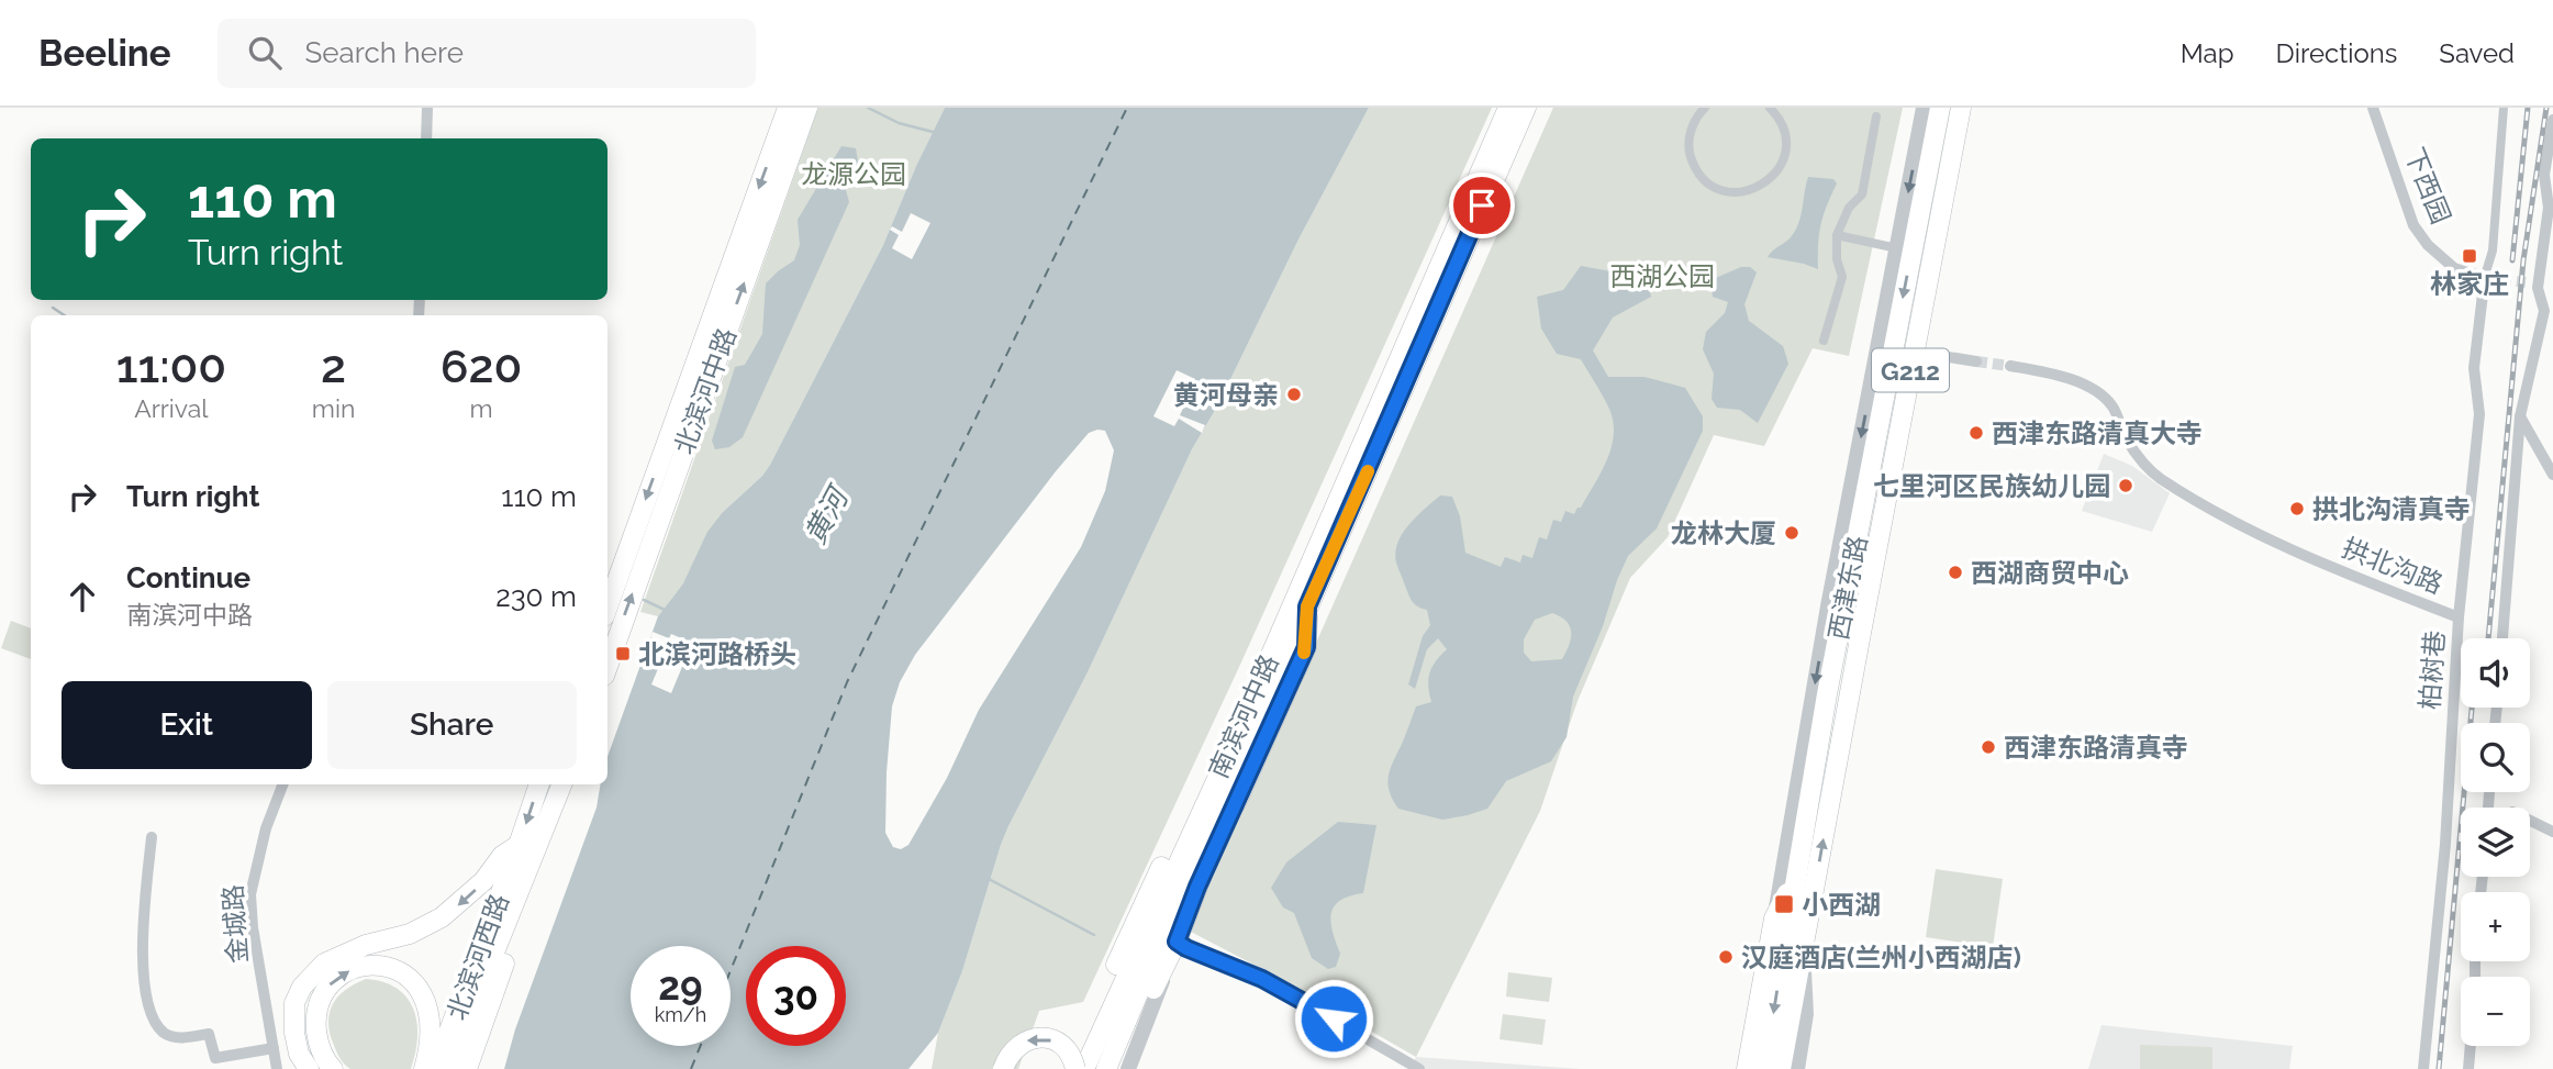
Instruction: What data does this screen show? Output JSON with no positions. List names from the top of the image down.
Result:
{
  "streets": {
    "main road": [
      "G212",
      "北滨河中路",
      "西津东路",
      "南滨河中路",
      "北滨河西路"
    ],
    "street": [
      "下西园",
      "拱北沟路",
      "柏树巷",
      "金城路"
    ]
  },
  "crossings": [
    ["下西园", "柏树巷"],
    ["拱北沟路", "柏树巷"]
  ],
  "water": ["黄河"],
  "parks": ["龙源公园", "西湖公园"],
  "places": {
    "transit": ["林家庄", "北滨河路桥头", "小西湖"],
    "other": [
      "黄河母亲",
      "西津东路清真大寺",
      "七里河区民族幼儿园",
      "拱北沟清真寺",
      "龙林大厦",
      "西湖商贸中心",
      "西津东路清真寺",
      "汉庭酒店(兰州小西湖店)"
    ]
  },
  "page": {
    "header": "Beeline",
    "search": "Search here",
    "nav": ["Map", "Directions", "Saved"],
    "turn": ["110 m", "Turn right"],
    "eta": [
      "11:00",
      "Arrival",
      "2",
      "min",
      "620",
      "m"
    ],
    "list": [
      {
        "name": "Turn right",
        "value": "110 m"
      },
      {
        "name": "Continue",
        "note": "南滨河中路",
        "value": "230 m"
      }
    ],
    "map_buttons": ["+", "−"],
    "buttons": ["Exit", "Share"],
    "speed": "29 km/h",
    "limit": "30"
  }
}
